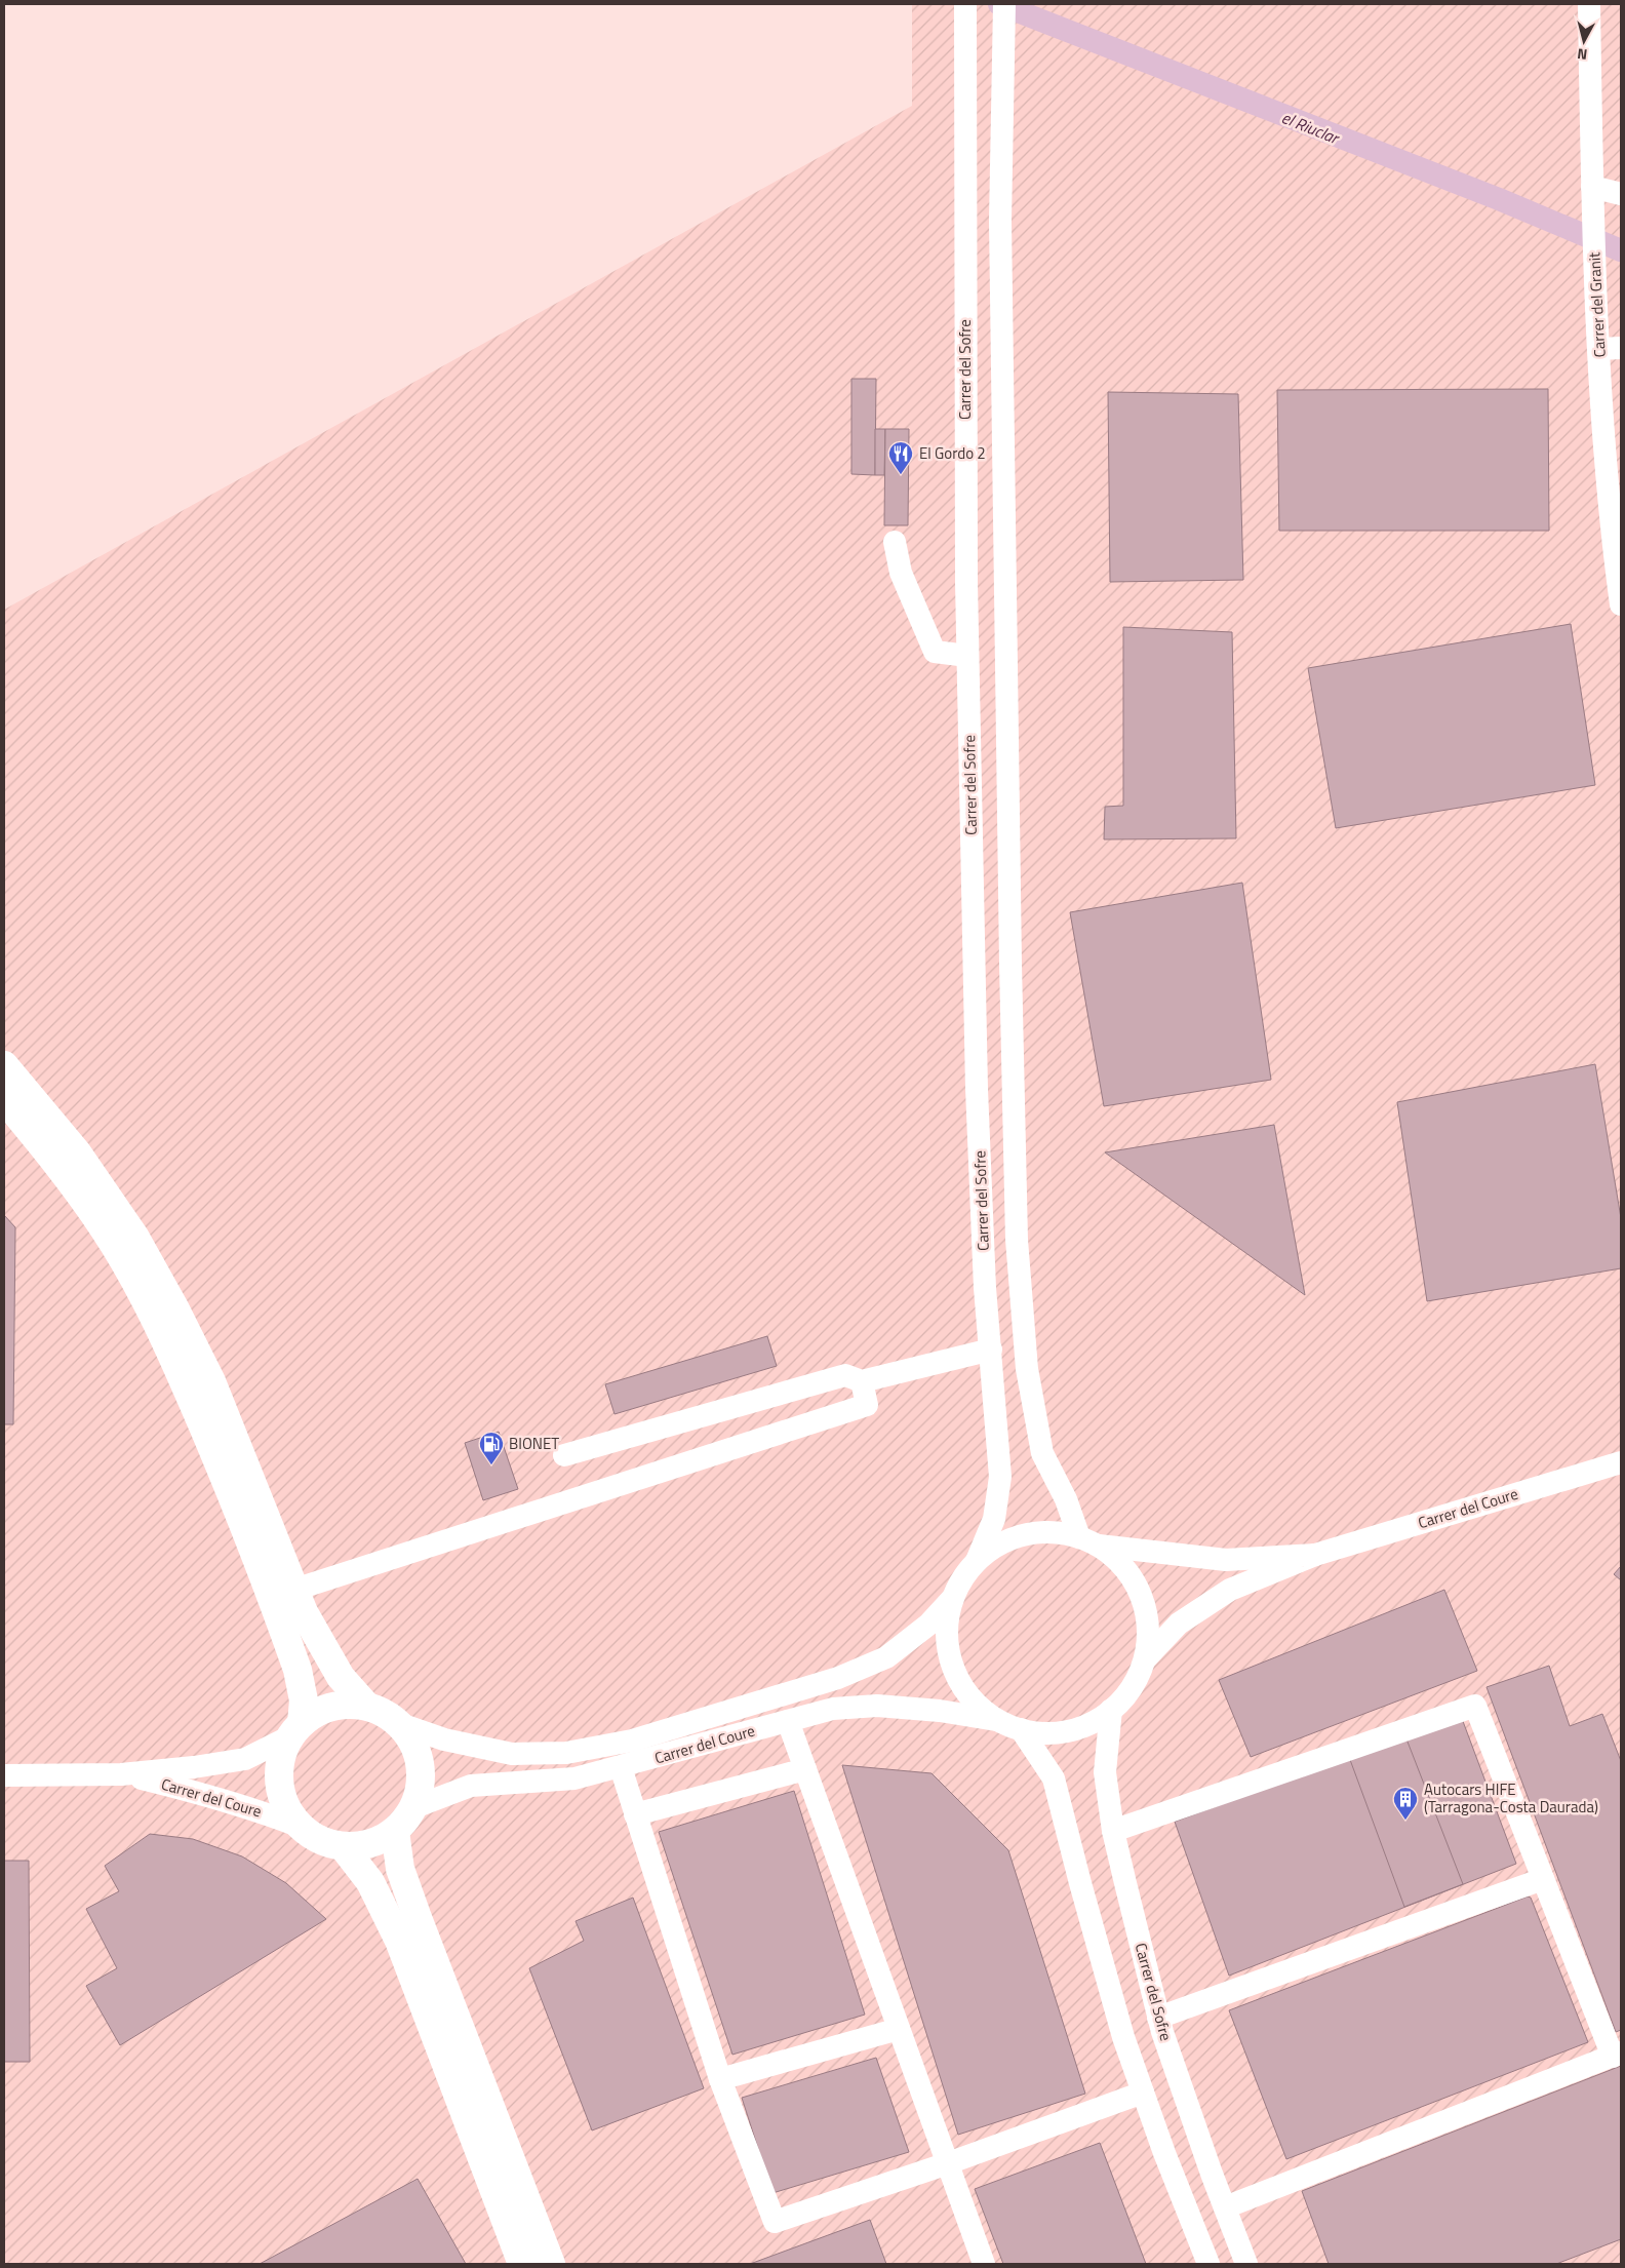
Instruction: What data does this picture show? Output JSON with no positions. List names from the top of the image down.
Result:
{
  "streets": {
    "street": ["Carrer del Granit", "Carrer del Sofre", "Carrer del Coure"]
  },
  "crossings": [
    ["Carrer del Sofre", "Carrer del Coure"]
  ],
  "water": ["el Riuclar"],
  "places": {
    "restaurant": ["El Gordo 2"],
    "fuel station": ["BIONET"],
    "building": ["Autocars HIFE (Tarragona-Costa Daurada)"]
  },
  "north": "bottom"
}
